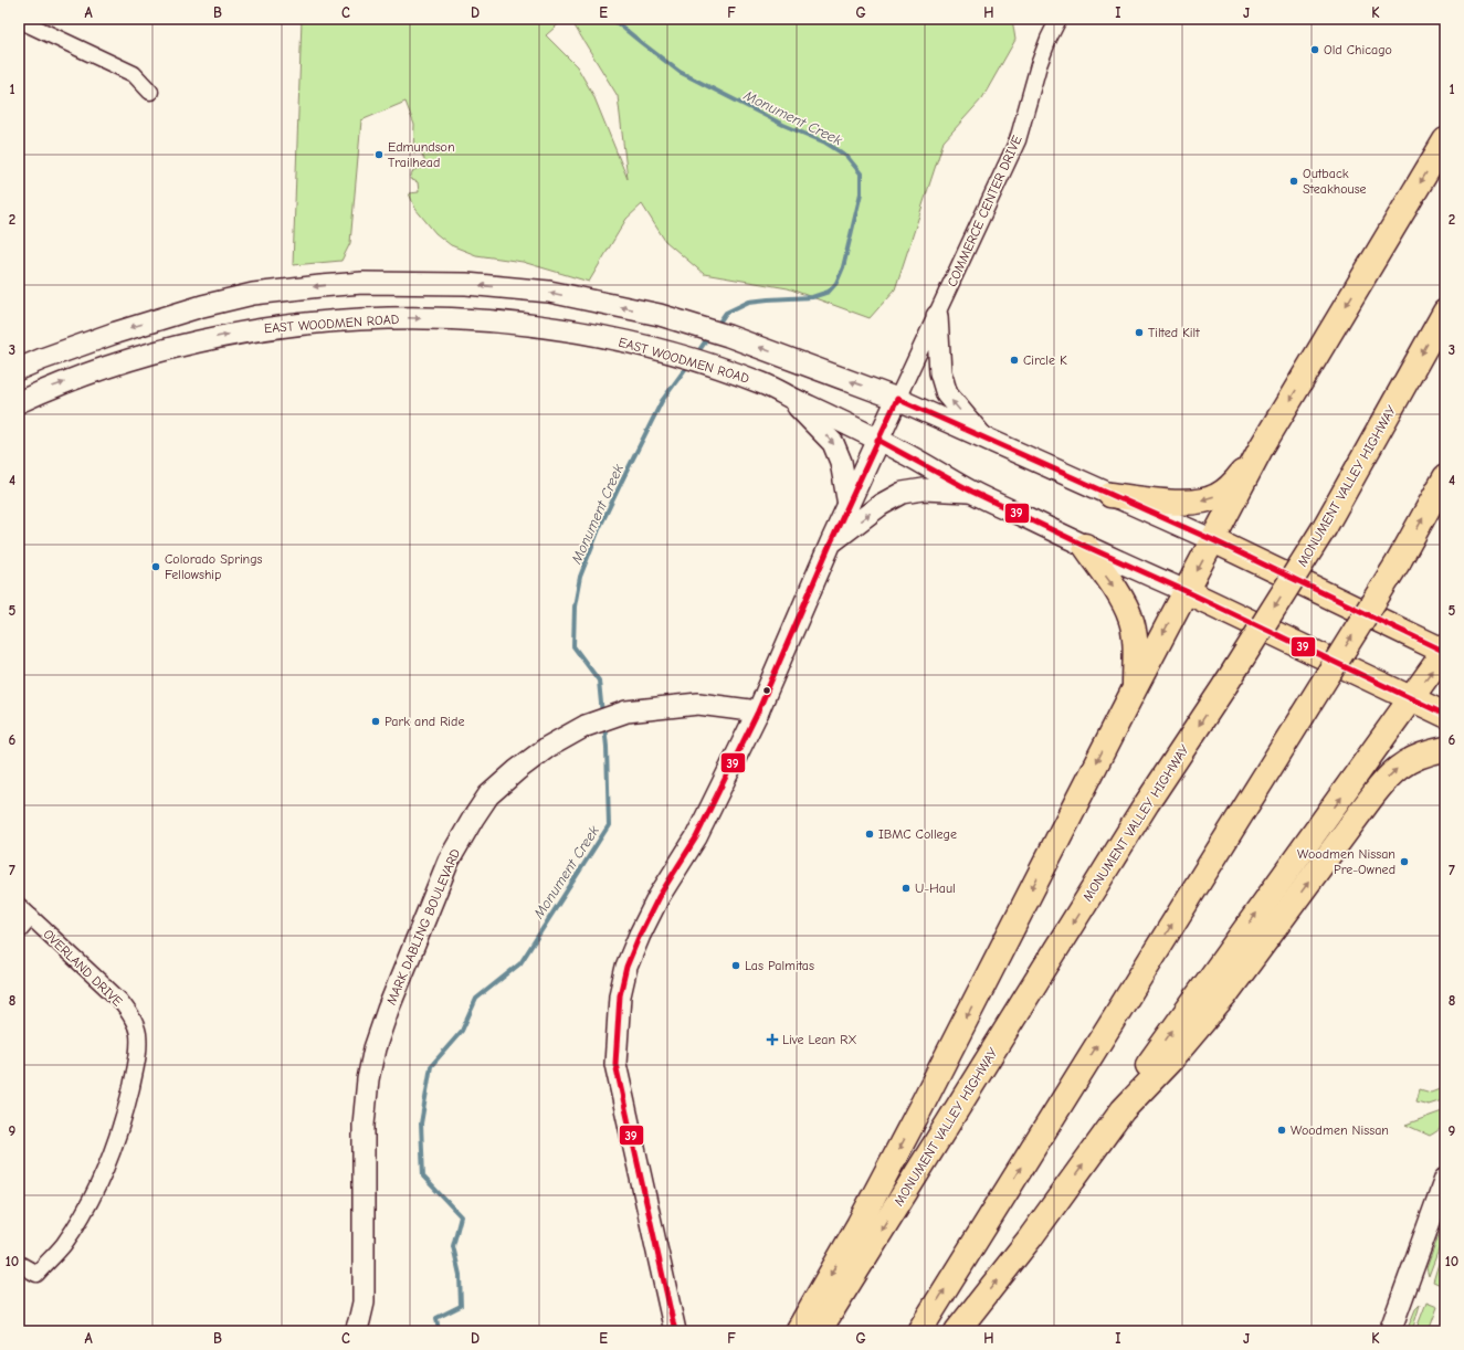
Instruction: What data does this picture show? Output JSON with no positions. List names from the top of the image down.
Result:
{
  "streets": {
    "highway": ["EAST WOODMEN ROAD", "MONUMENT VALLEY HIGHWAY"],
    "main road": ["MARK DABLING BOULEVARD"],
    "street": ["COMMERCE CENTER DRIVE", "OVERLAND DRIVE"]
  },
  "water": ["Monument Creek"],
  "places": {
    "other": [
      "Old Chicago",
      "Edmundson Trailhead",
      "Outback Steakhouse",
      "Tilted Kilt",
      "Circle K",
      "Colorado Springs Fellowship",
      "Park and Ride",
      "IBMC College",
      "Woodmen Nissan Pre-Owned",
      "U-Haul",
      "Las Palmitas",
      "Woodmen Nissan"
    ],
    "health": ["Live Lean RX"]
  },
  "lines": ["transit line 39"],
  "grid": {
    "columns": [
      "A",
      "B",
      "C",
      "D",
      "E",
      "F",
      "G",
      "H",
      "I",
      "J",
      "K"
    ],
    "rows": [
      "1",
      "2",
      "3",
      "4",
      "5",
      "6",
      "7",
      "8",
      "9",
      "10"
    ]
  }
}
